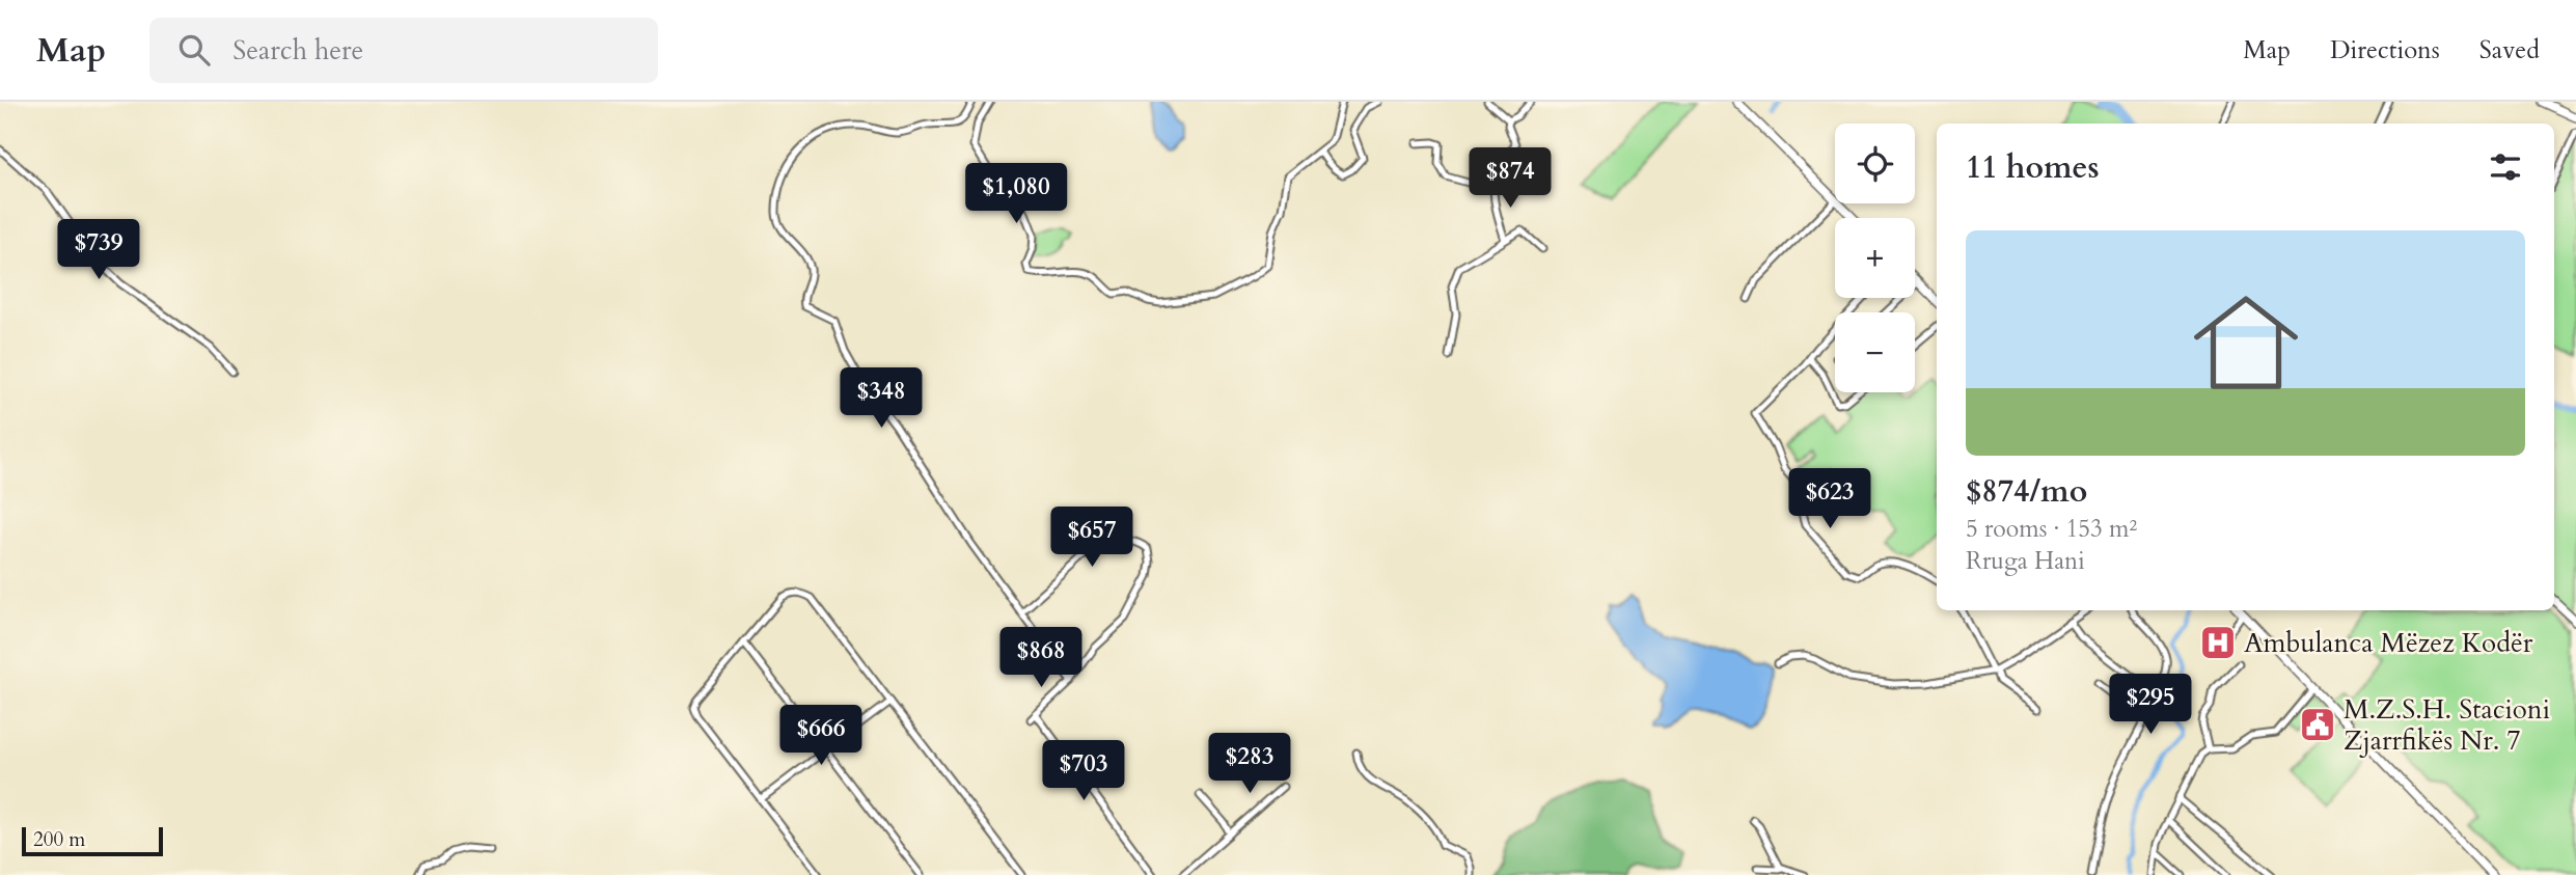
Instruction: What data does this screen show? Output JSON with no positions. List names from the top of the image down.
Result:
{
  "places": {
    "hospital": ["Ambulanca Mëzez Kodër"],
    "public building": ["M.Z.S.H. Stacioni Zjarrfikës Nr. 7"]
  },
  "scale_bar": "200 m",
  "page": {
    "header": "Map",
    "search": "Search here",
    "nav": ["Map", "Directions", "Saved"],
    "map_buttons": ["+", "−"],
    "heading": "11 homes",
    "price": [
      "$874",
      "$1,080",
      "$739",
      "$348",
      "$623",
      "$657",
      "$868",
      "$295",
      "$666",
      "$283",
      "$703"
    ],
    "list": [
      {
        "name": "$874/mo",
        "note": "5 rooms · 153 m² · Rruga Hani"
      }
    ],
    "scale": "200 m"
  }
}
